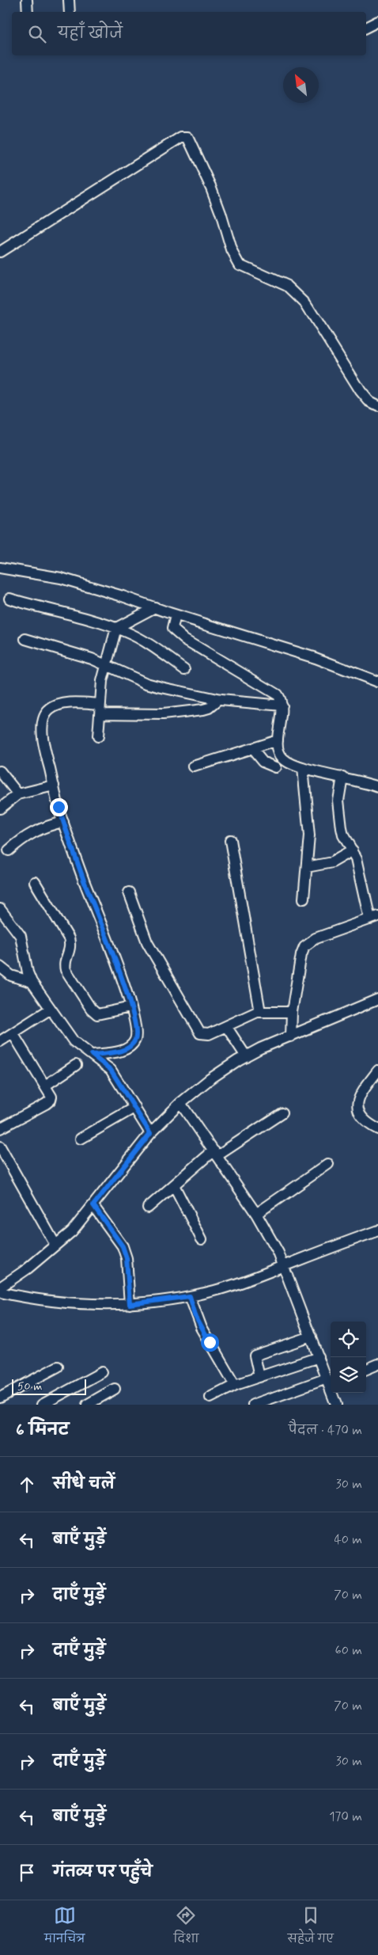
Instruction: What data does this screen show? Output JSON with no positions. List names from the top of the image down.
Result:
{
  "scale_bar": "50 m",
  "north": "top left",
  "page": {
    "search": "यहाँ खोजें",
    "scale": "50 m",
    "heading": ["6 मिनट", "पैदल · 470 m"],
    "list": [
      ["सीधे चलें", "30 m"],
      ["बाएँ मुड़ें", "40 m"],
      ["दाएँ मुड़ें", "70 m"],
      ["दाएँ मुड़ें", "60 m"],
      ["बाएँ मुड़ें", "70 m"],
      ["दाएँ मुड़ें", "30 m"],
      ["बाएँ मुड़ें", "170 m"],
      "गंतव्य पर पहुँचे"
    ],
    "nav": ["मानचित्र", "दिशा", "सहेजे गए"]
  }
}
